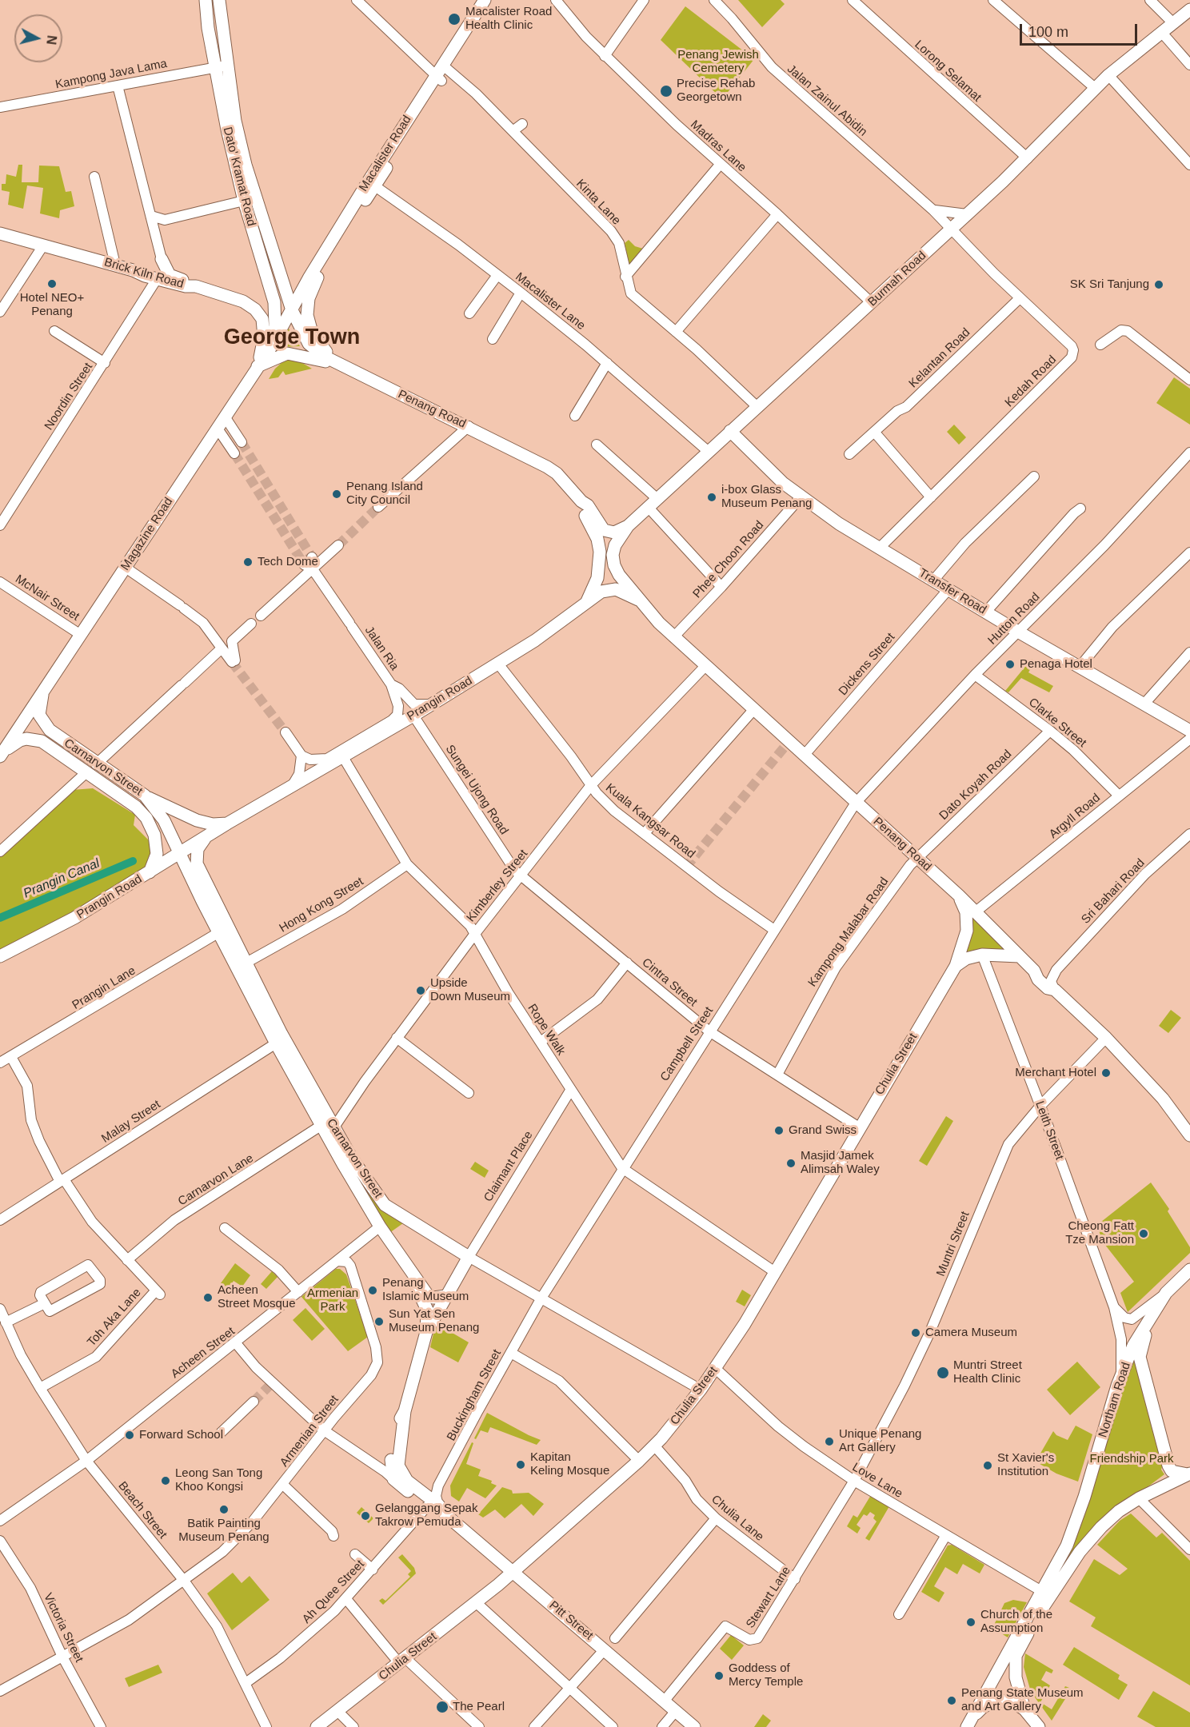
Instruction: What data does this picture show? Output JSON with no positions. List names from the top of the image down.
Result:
{
  "streets": {
    "main road": [
      "Macalister Road",
      "Dato' Kramat Road",
      "Brick Kiln Road",
      "Burmah Road",
      "Penang Road",
      "Magazine Road",
      "Transfer Road",
      "Prangin Road",
      "Carnarvon Street",
      "Chulia Street",
      "Northam Road",
      "Pitt Street"
    ],
    "street": [
      "Lorong Selamat",
      "Kampong Java Lama",
      "Jalan Zainul Abidin",
      "Madras Lane",
      "Kinta Lane",
      "Macalister Lane",
      "Kelantan Road",
      "Kedah Road",
      "Noordin Street",
      "Phee Choon Road",
      "McNair Street",
      "Hutton Road",
      "Jalan Ria",
      "Dickens Street",
      "Clarke Street",
      "Dato Koyah Road",
      "Sungei Ujong Road",
      "Argyll Road",
      "Kuala Kangsar Road",
      "Kimberley Street",
      "Sri Bahari Road",
      "Hong Kong Street",
      "Kampong Malabar Road",
      "Cintra Street",
      "Prangin Lane",
      "Rope Walk",
      "Campbell Street",
      "Malay Street",
      "Leith Street",
      "Claimant Place",
      "Carnarvon Lane",
      "Muntri Street",
      "Toh Aka Lane",
      "Acheen Street",
      "Buckingham Street",
      "Armenian Street",
      "Love Lane",
      "Beach Street",
      "Chulia Lane",
      "Ah Quee Street",
      "Stewart Lane",
      "Victoria Street"
    ]
  },
  "crossings": [
    ["Lorong Selamat", "Burmah Road"],
    ["Kampong Java Lama", "Dato' Kramat Road"],
    ["Jalan Zainul Abidin", "Burmah Road"],
    ["Jalan Zainul Abidin", "Kedah Road"],
    ["Madras Lane", "Burmah Road"],
    ["Macalister Road", "Dato' Kramat Road"],
    ["Macalister Road", "Kinta Lane"],
    ["Macalister Road", "Macalister Lane"],
    ["Macalister Road", "Penang Road"],
    ["Macalister Road", "Magazine Road"],
    ["Dato' Kramat Road", "Penang Road"],
    ["Dato' Kramat Road", "Magazine Road"],
    ["Kinta Lane", "Burmah Road"],
    ["Brick Kiln Road", "Noordin Street"],
    ["Brick Kiln Road", "Magazine Road"],
    ["Burmah Road", "Macalister Lane"],
    ["Burmah Road", "Kedah Road"],
    ["Burmah Road", "Penang Road"],
    ["Burmah Road", "Transfer Road"],
    ["Kelantan Road", "Kedah Road"],
    ["Kedah Road", "Transfer Road"],
    ["Penang Road", "Magazine Road"],
    ["Penang Road", "Phee Choon Road"],
    ["Penang Road", "Hutton Road"],
    ["Penang Road", "Dickens Street"],
    ["Penang Road", "Prangin Road"],
    ["Penang Road", "Dato Koyah Road"],
    ["Penang Road", "Argyll Road"],
    ["Penang Road", "Kimberley Street"],
    ["Penang Road", "Kampong Malabar Road"],
    ["Penang Road", "Campbell Street"],
    ["Penang Road", "Chulia Street"],
    ["Penang Road", "Muntri Street"],
    ["Magazine Road", "McNair Street"],
    ["Magazine Road", "Carnarvon Street"],
    ["Phee Choon Road", "Transfer Road"],
    ["Transfer Road", "Hutton Road"],
    ["Transfer Road", "Dickens Street"],
    ["Hutton Road", "Clarke Street"],
    ["Hutton Road", "Campbell Street"],
    ["Jalan Ria", "Prangin Road"],
    ["Prangin Road", "Carnarvon Street"],
    ["Prangin Road", "Sungei Ujong Road"],
    ["Prangin Road", "Kuala Kangsar Road"],
    ["Prangin Road", "Rope Walk"],
    ["Clarke Street", "Dato Koyah Road"],
    ["Clarke Street", "Argyll Road"],
    ["Carnarvon Street", "Kimberley Street"],
    ["Carnarvon Street", "Hong Kong Street"],
    ["Carnarvon Street", "Prangin Lane"],
    ["Carnarvon Street", "Campbell Street"],
    ["Carnarvon Street", "Chulia Street"],
    ["Carnarvon Street", "Malay Street"],
    ["Carnarvon Street", "Claimant Place"],
    ["Carnarvon Street", "Carnarvon Lane"],
    ["Carnarvon Street", "Acheen Street"],
    ["Carnarvon Street", "Buckingham Street"],
    ["Dato Koyah Road", "Kampong Malabar Road"],
    ["Sungei Ujong Road", "Kimberley Street"],
    ["Sungei Ujong Road", "Cintra Street"],
    ["Kuala Kangsar Road", "Kimberley Street"],
    ["Kuala Kangsar Road", "Campbell Street"],
    ["Kimberley Street", "Cintra Street"],
    ["Kimberley Street", "Rope Walk"],
    ["Kimberley Street", "Carnarvon Lane"],
    ["Hong Kong Street", "Rope Walk"],
    ["Kampong Malabar Road", "Cintra Street"],
    ["Cintra Street", "Campbell Street"],
    ["Cintra Street", "Chulia Street"],
    ["Prangin Lane", "Toh Aka Lane"],
    ["Rope Walk", "Campbell Street"],
    ["Rope Walk", "Chulia Street"],
    ["Rope Walk", "Claimant Place"],
    ["Campbell Street", "Buckingham Street"],
    ["Chulia Street", "Love Lane"],
    ["Chulia Street", "Chulia Lane"],
    ["Chulia Street", "Pitt Street"],
    ["Malay Street", "Toh Aka Lane"],
    ["Leith Street", "Muntri Street"],
    ["Leith Street", "Northam Road"],
    ["Carnarvon Lane", "Toh Aka Lane"],
    ["Muntri Street", "Love Lane"],
    ["Muntri Street", "Stewart Lane"],
    ["Toh Aka Lane", "Beach Street"],
    ["Acheen Street", "Beach Street"],
    ["Acheen Street", "Pitt Street"],
    ["Buckingham Street", "Ah Quee Street"],
    ["Buckingham Street", "Pitt Street"],
    ["Northam Road", "Love Lane"],
    ["Armenian Street", "Beach Street"],
    ["Armenian Street", "Pitt Street"],
    ["Armenian Street", "Victoria Street"],
    ["Love Lane", "Stewart Lane"],
    ["Beach Street", "Ah Quee Street"],
    ["Chulia Lane", "Stewart Lane"],
    ["Ah Quee Street", "Pitt Street"],
    ["Stewart Lane", "Pitt Street"]
  ],
  "districts": ["George Town"],
  "water": ["Prangin Canal"],
  "parks": ["Penang Jewish Cemetery", "Armenian Park", "Friendship Park"],
  "places": [
    "Macalister Road Health Clinic",
    "Precise Rehab Georgetown",
    "Hotel NEO+ Penang",
    "SK Sri Tanjung",
    "Penang Island City Council",
    "i-box Glass Museum Penang",
    "Tech Dome",
    "Penaga Hotel",
    "Upside Down Museum",
    "Merchant Hotel",
    "Grand Swiss",
    "Masjid Jamek Alimsah Waley",
    "Cheong Fatt Tze Mansion",
    "Penang Islamic Museum",
    "Acheen Street Mosque",
    "Sun Yat Sen Museum Penang",
    "Camera Museum",
    "Muntri Street Health Clinic",
    "Forward School",
    "Unique Penang Art Gallery",
    "Kapitan Keling Mosque",
    "St Xavier's Institution",
    "Leong San Tong Khoo Kongsi",
    "Batik Painting Museum Penang",
    "Gelanggang Sepak Takrow Pemuda",
    "Church of the Assumption",
    "Goddess of Mercy Temple",
    "Penang State Museum and Art Gallery",
    "The Pearl"
  ],
  "scale_bar": "100 m",
  "north": "right"
}
